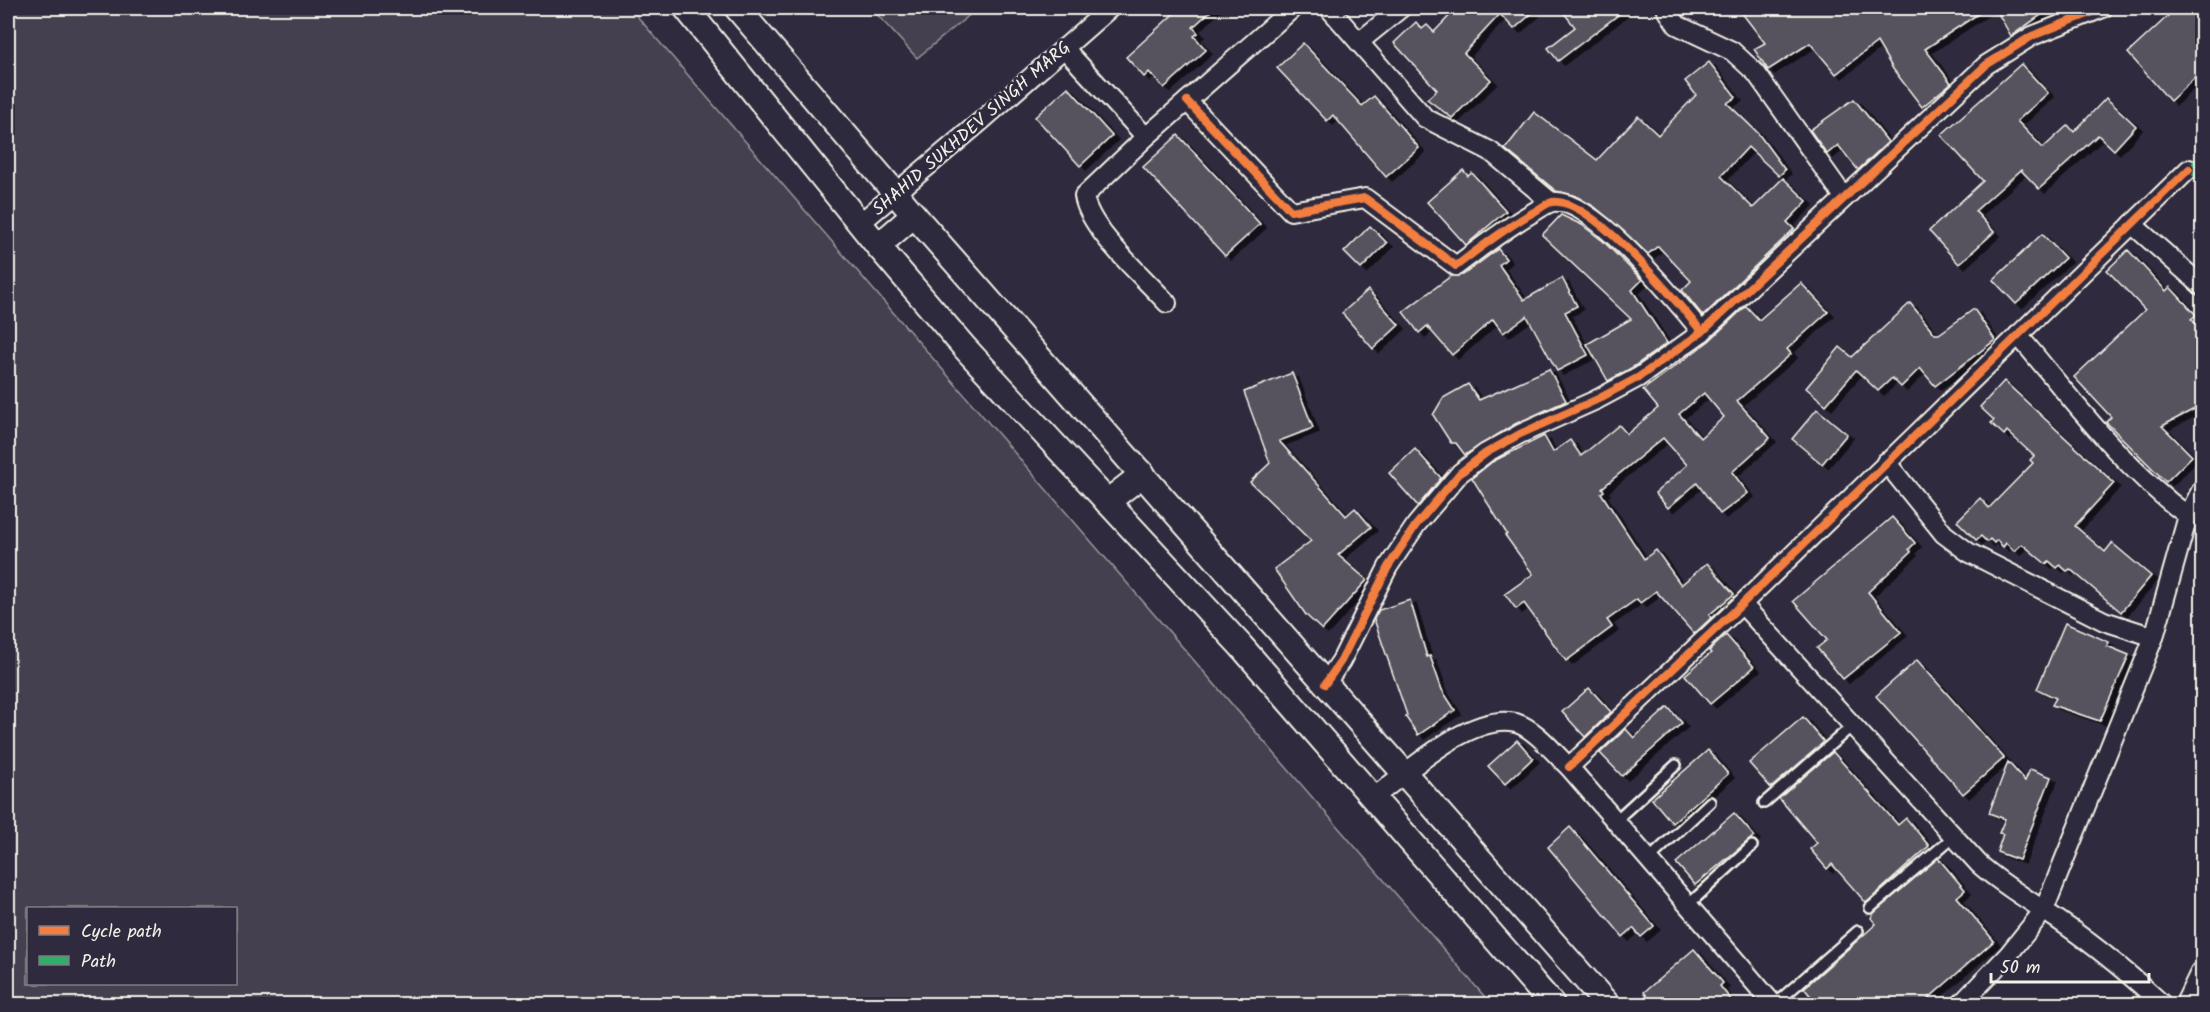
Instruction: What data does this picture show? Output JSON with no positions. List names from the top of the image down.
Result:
{
  "streets": {
    "street": ["SHAHID SUKHDEV SINGH MARG"]
  },
  "legend": ["Cycle path", "Path"],
  "scale_bar": "50 m"
}
